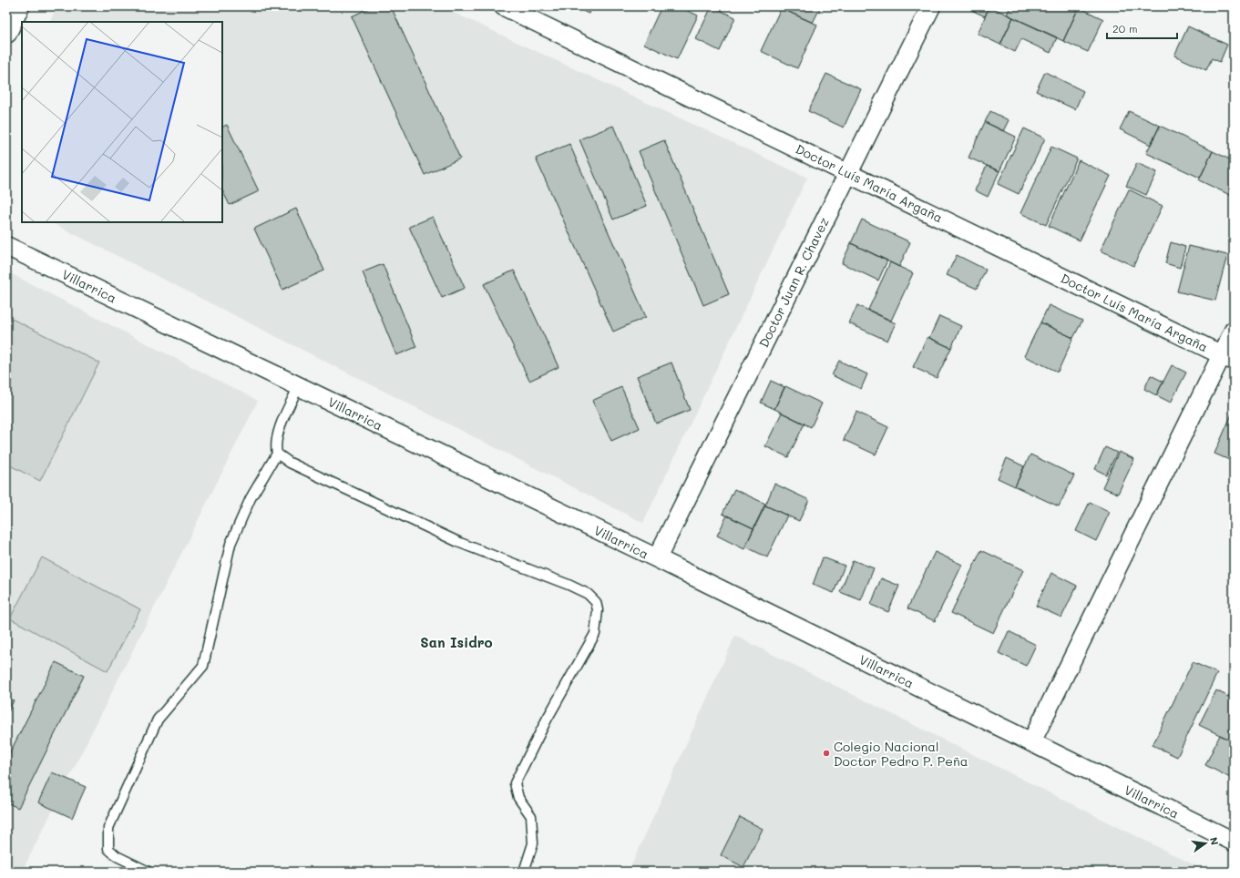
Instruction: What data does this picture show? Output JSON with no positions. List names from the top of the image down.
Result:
{
  "streets": {
    "street": ["Doctor Luís María Argaña", "Doctor Juan R. Chavez", "Villarrica"]
  },
  "crossings": [
    ["Doctor Luís María Argaña", "Doctor Juan R. Chavez"],
    ["Doctor Juan R. Chavez", "Villarrica"]
  ],
  "districts": ["San Isidro"],
  "places": ["Colegio Nacional Doctor Pedro P. Peña"],
  "scale_bar": "20 m",
  "north": "right"
}
